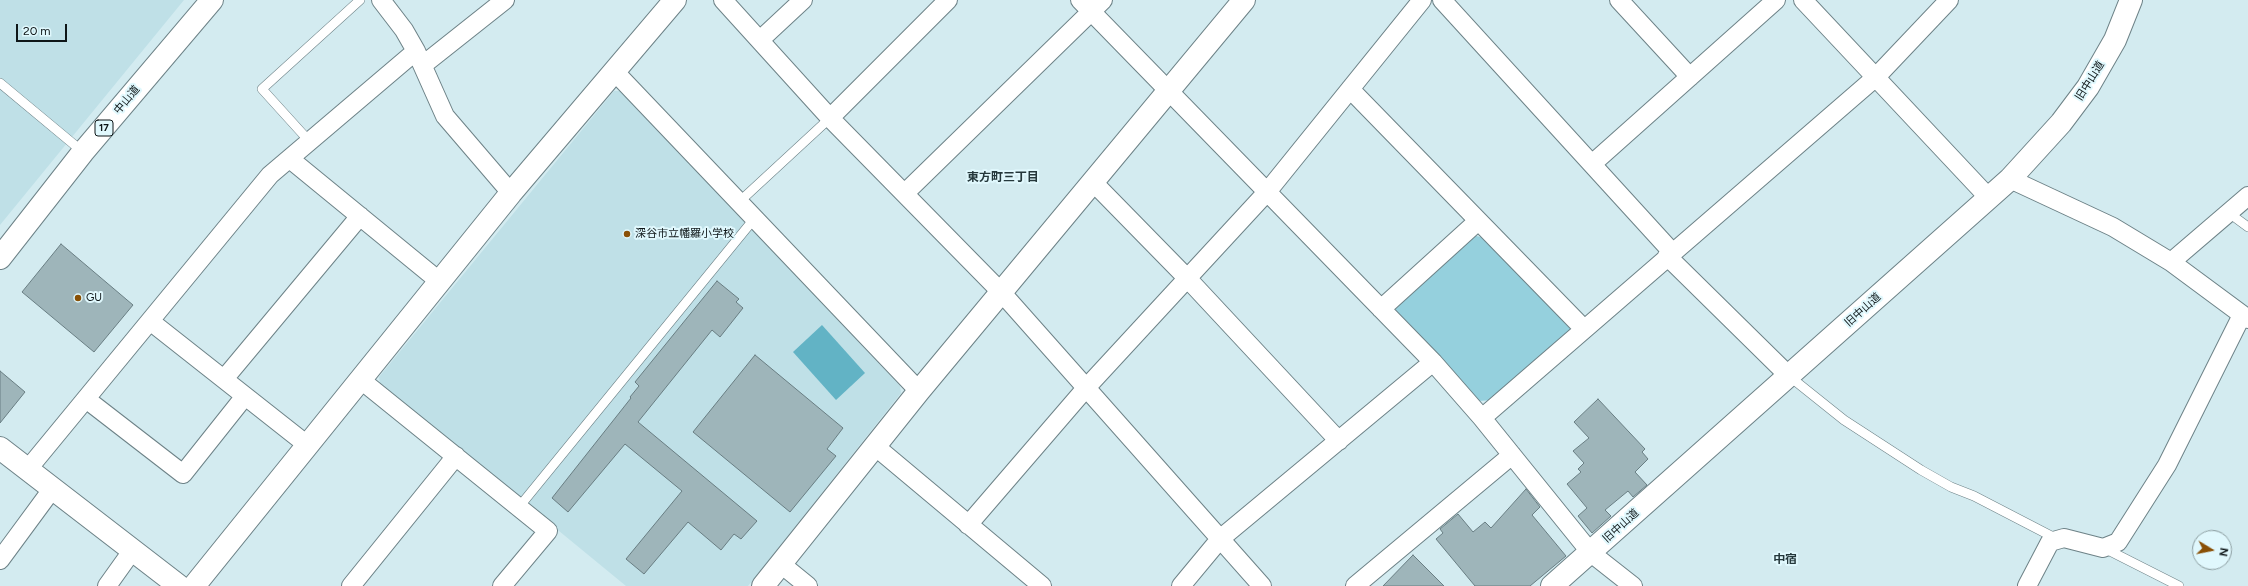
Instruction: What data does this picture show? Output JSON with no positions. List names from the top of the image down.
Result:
{
  "streets": {
    "main road": ["旧中山道", "中山道", "17"]
  },
  "districts": ["東方町三丁目", "中宿"],
  "places": ["深谷市立幡羅小学校", "GU"],
  "scale_bar": "20 m",
  "north": "right"
}
